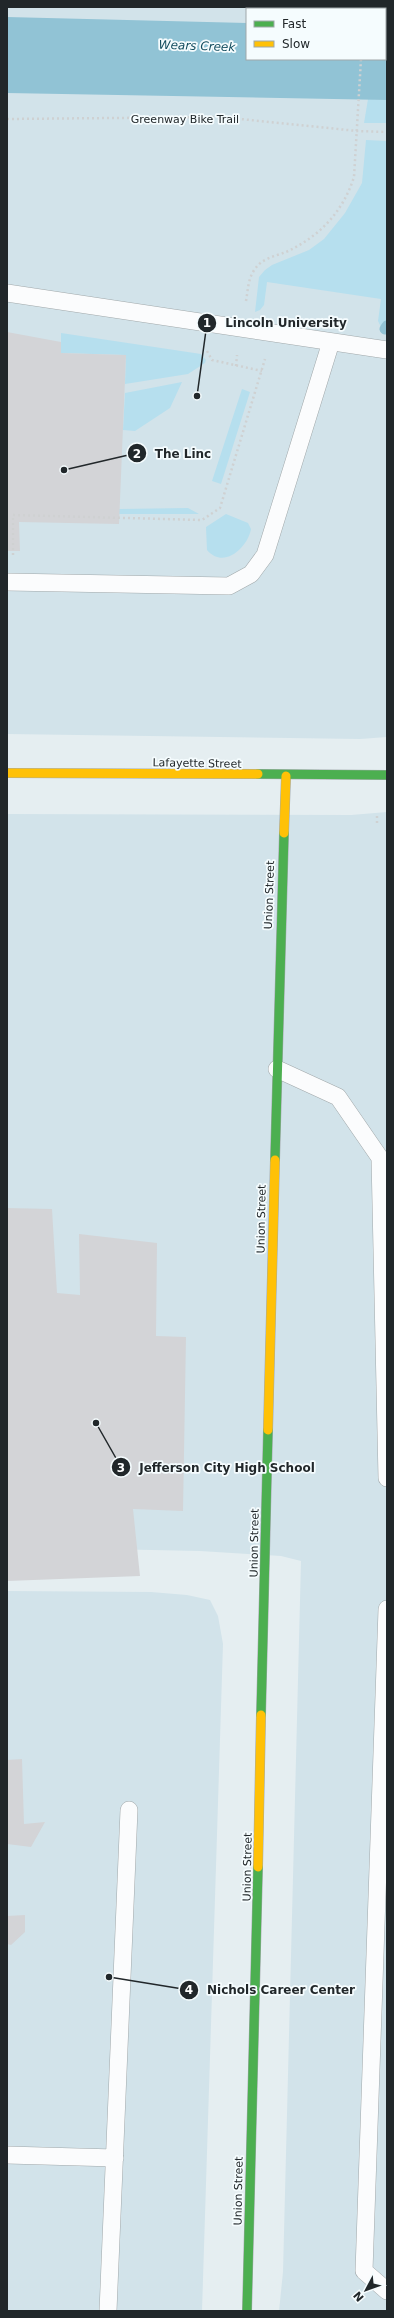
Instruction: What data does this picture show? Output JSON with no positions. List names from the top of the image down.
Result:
{
  "streets": {
    "street": ["Lafayette Street", "Union Street"],
    "path": ["Greenway Bike Trail"]
  },
  "crossings": [
    ["Lafayette Street", "Union Street"]
  ],
  "water": ["Wears Creek"],
  "places": [
    "Lincoln University",
    "The Linc",
    "Jefferson City High School",
    "Nichols Career Center"
  ],
  "legend": ["Fast", "Slow"],
  "north": "bottom left"
}
